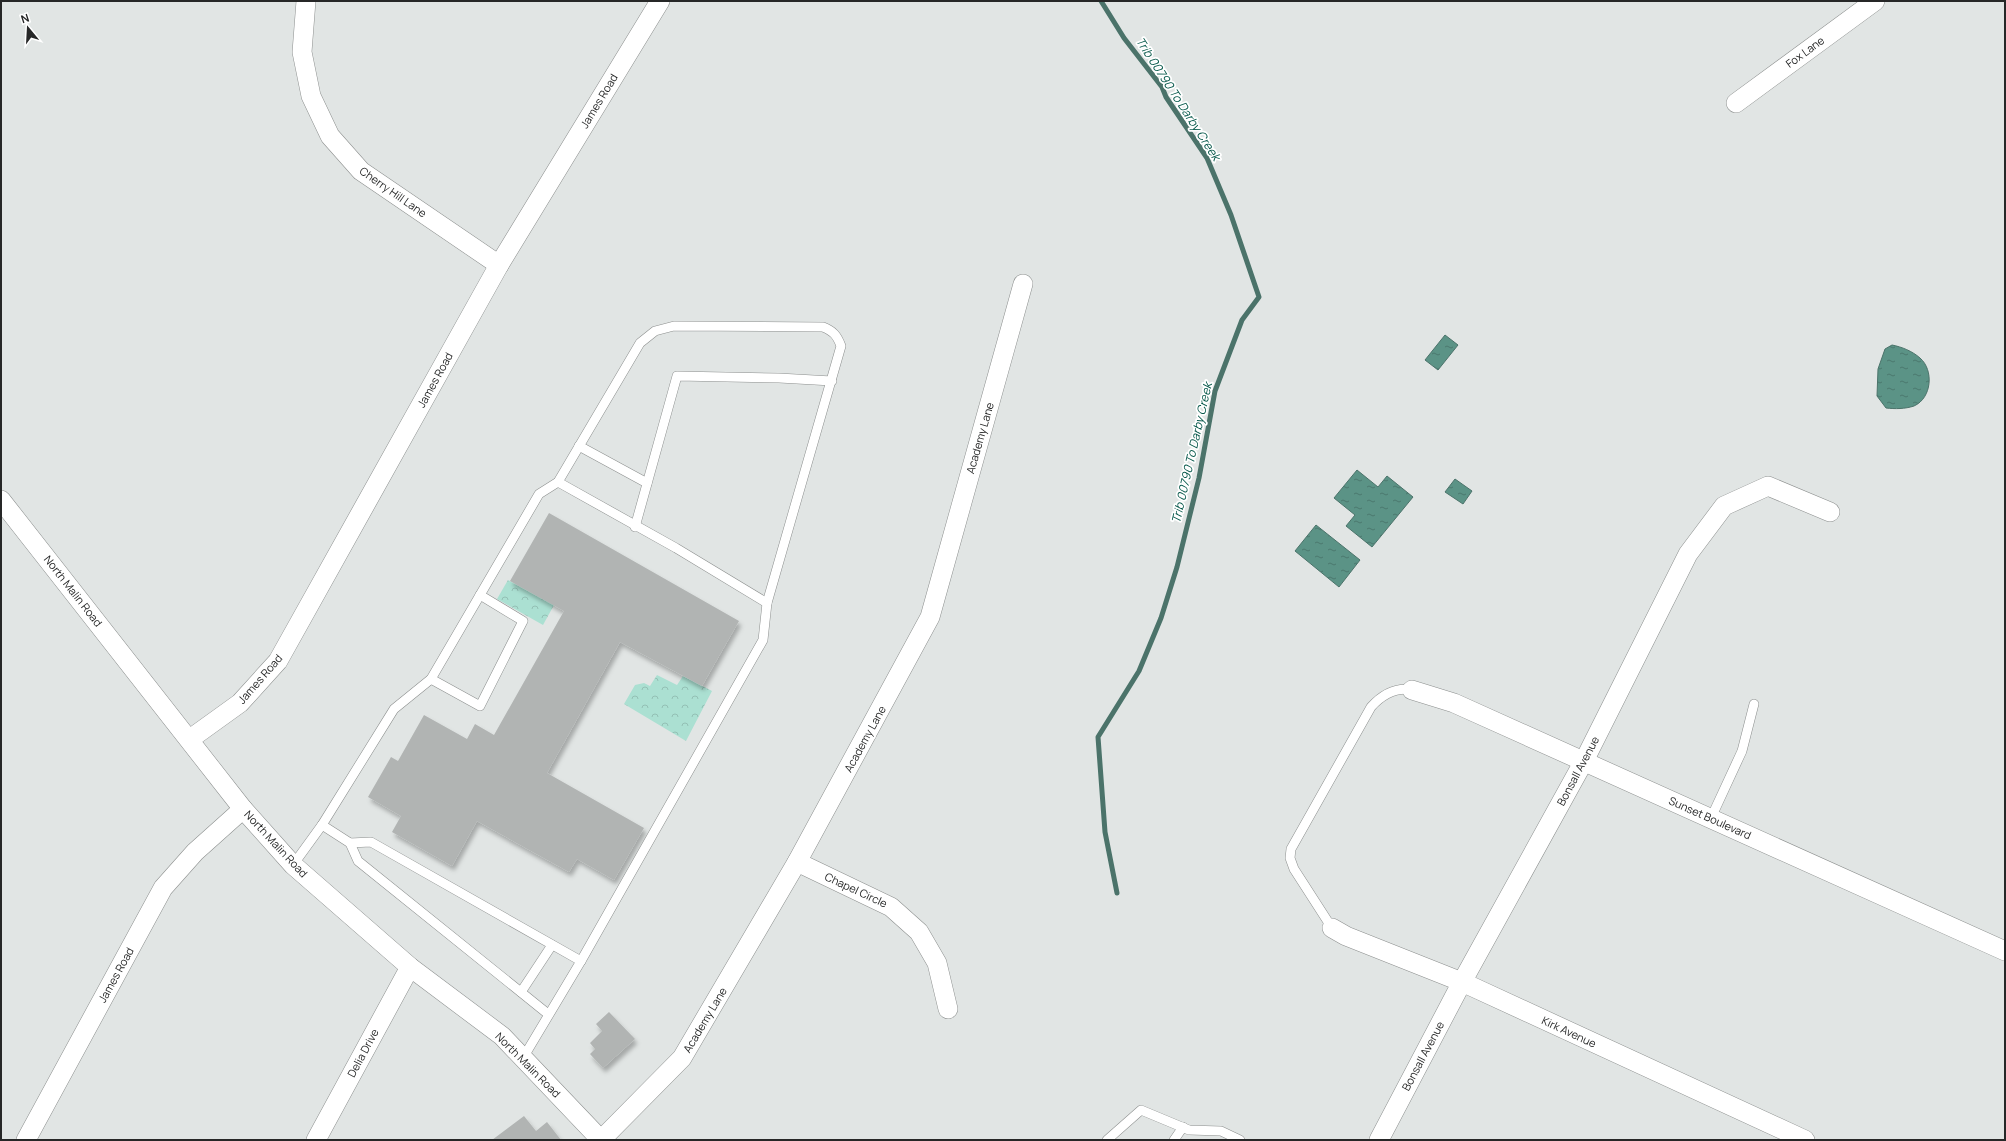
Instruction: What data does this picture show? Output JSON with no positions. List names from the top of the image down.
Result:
{
  "streets": {
    "street": [
      "Fox Lane",
      "James Road",
      "Cherry Hill Lane",
      "Academy Lane",
      "North Malin Road",
      "Bonsall Avenue",
      "Sunset Boulevard",
      "Chapel Circle",
      "Kirk Avenue",
      "Delia Drive"
    ]
  },
  "crossings": [
    ["James Road", "Cherry Hill Lane"],
    ["James Road", "North Malin Road"],
    ["Academy Lane", "North Malin Road"],
    ["Academy Lane", "Chapel Circle"],
    ["North Malin Road", "Delia Drive"],
    ["Bonsall Avenue", "Sunset Boulevard"],
    ["Bonsall Avenue", "Kirk Avenue"]
  ],
  "water": ["Trib 00790 To Darby Creek"],
  "north": "top"
}
